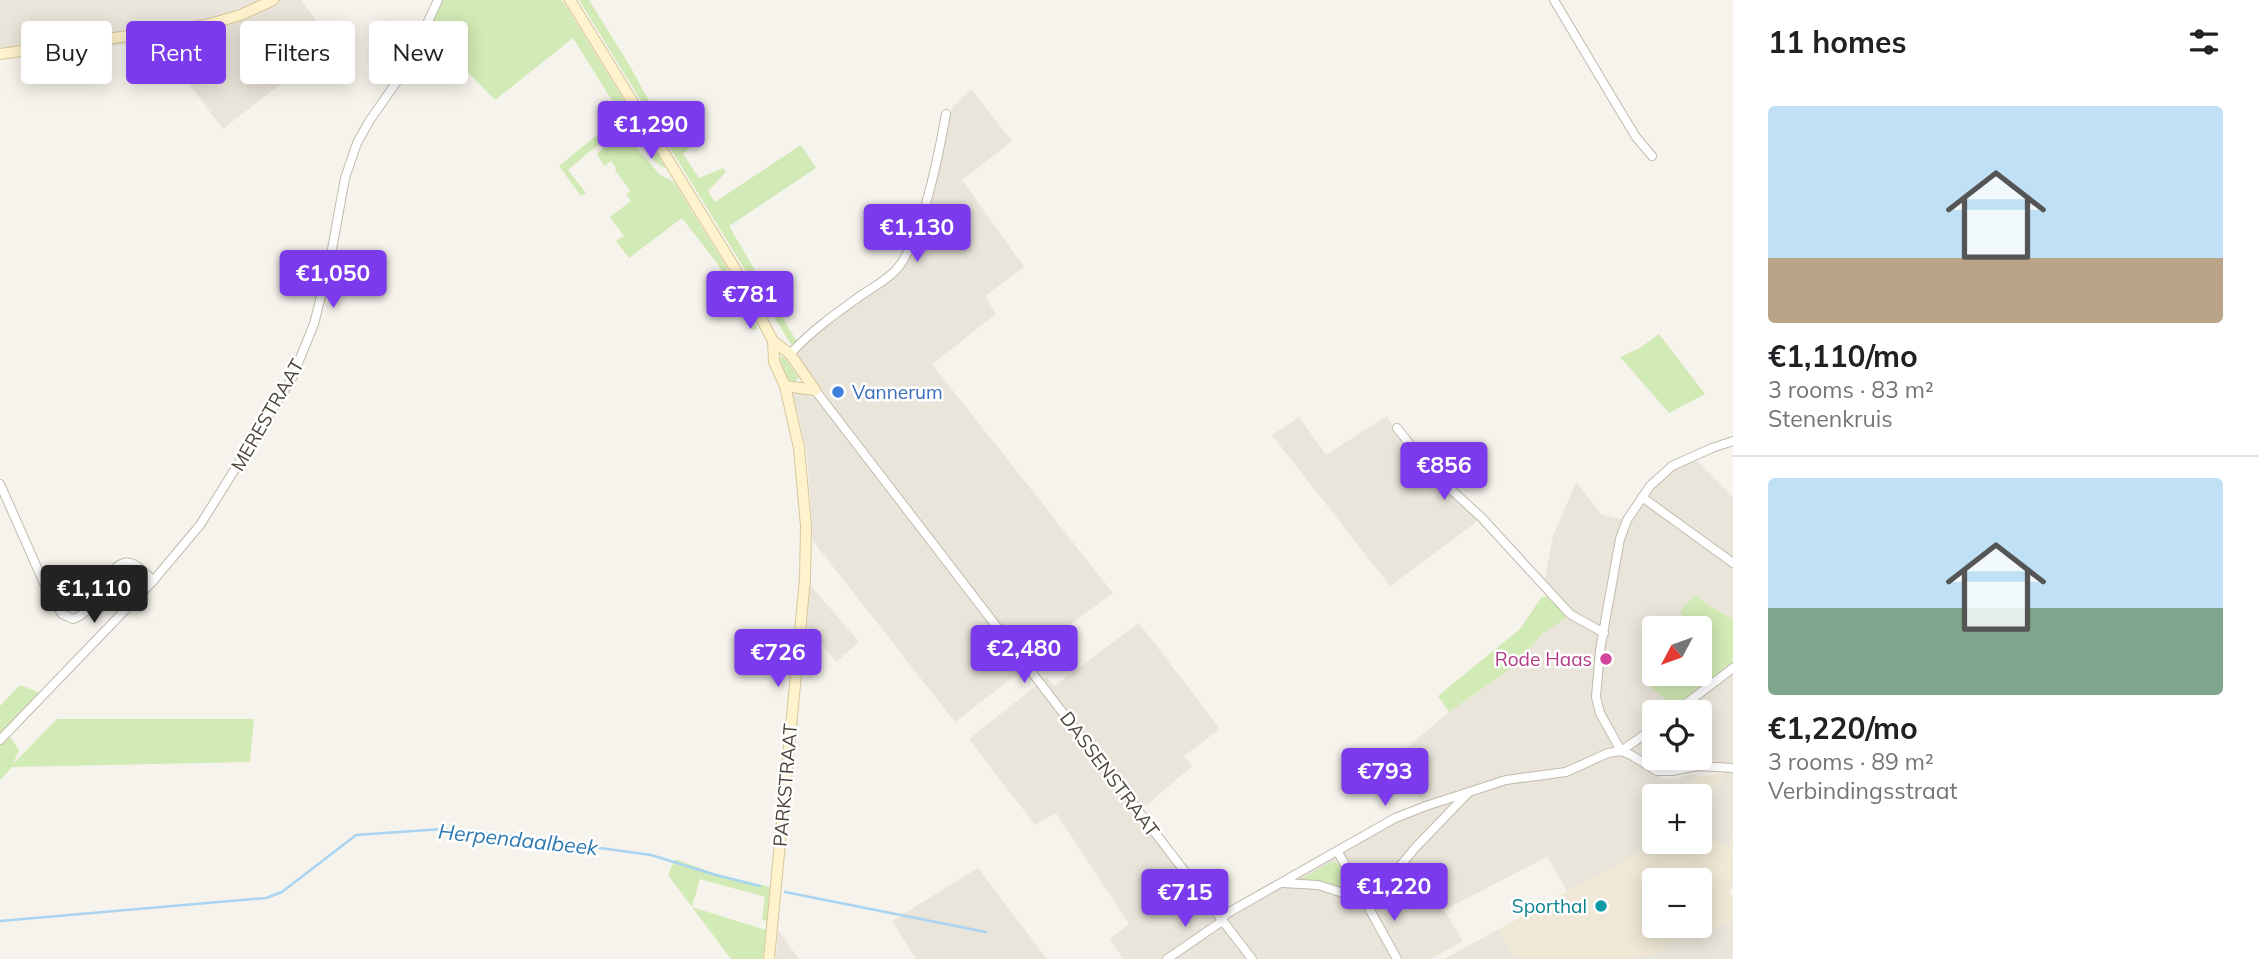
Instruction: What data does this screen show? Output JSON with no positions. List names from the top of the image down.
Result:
{
  "streets": {
    "street": ["MERESTRAAT", "DASSENSTRAAT", "PARKSTRAAT"]
  },
  "water": ["Herpendaalbeek"],
  "places": ["Vannerum", "Rode Haas", "Sporthal"],
  "north": "bottom left",
  "page": {
    "heading": "11 homes",
    "chip": [
      "Buy",
      "Rent",
      "Filters",
      "New"
    ],
    "list": [
      {
        "name": "€1,110/mo",
        "note": "3 rooms · 83 m² · Stenenkruis"
      },
      {
        "name": "€1,220/mo",
        "note": "3 rooms · 89 m² · Verbindingsstraat"
      }
    ],
    "price": [
      "€1,290",
      "€1,130",
      "€1,050",
      "€781",
      "€856",
      "€1,110",
      "€2,480",
      "€726",
      "€793",
      "€1,220",
      "€715"
    ],
    "map_buttons": ["+", "−"]
  }
}
